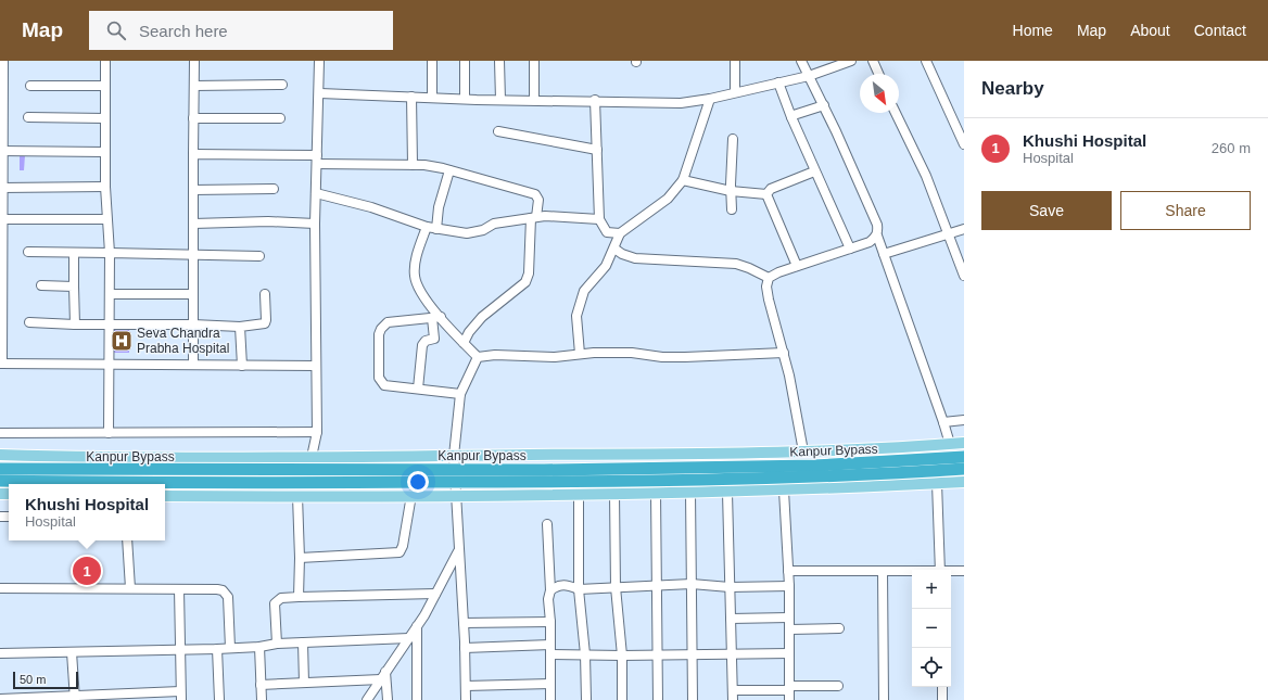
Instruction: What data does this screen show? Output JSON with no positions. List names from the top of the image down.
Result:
{
  "streets": {
    "highway": ["Kanpur Bypass"]
  },
  "places": {
    "hospital": ["Seva Chandra Prabha Hospital"]
  },
  "scale_bar": "50 m",
  "north": "bottom right",
  "page": {
    "header": "Map",
    "search": "Search here",
    "nav": [
      "Home",
      "Map",
      "About",
      "Contact"
    ],
    "heading": "Nearby",
    "list": [
      {
        "mark": "1",
        "name": "Khushi Hospital",
        "note": "Hospital",
        "value": "260 m"
      }
    ],
    "buttons": ["Save", "Share"],
    "popup": ["Khushi Hospital", "Hospital"],
    "pins": "1",
    "map_buttons": ["+", "−"],
    "scale": "50 m"
  }
}
